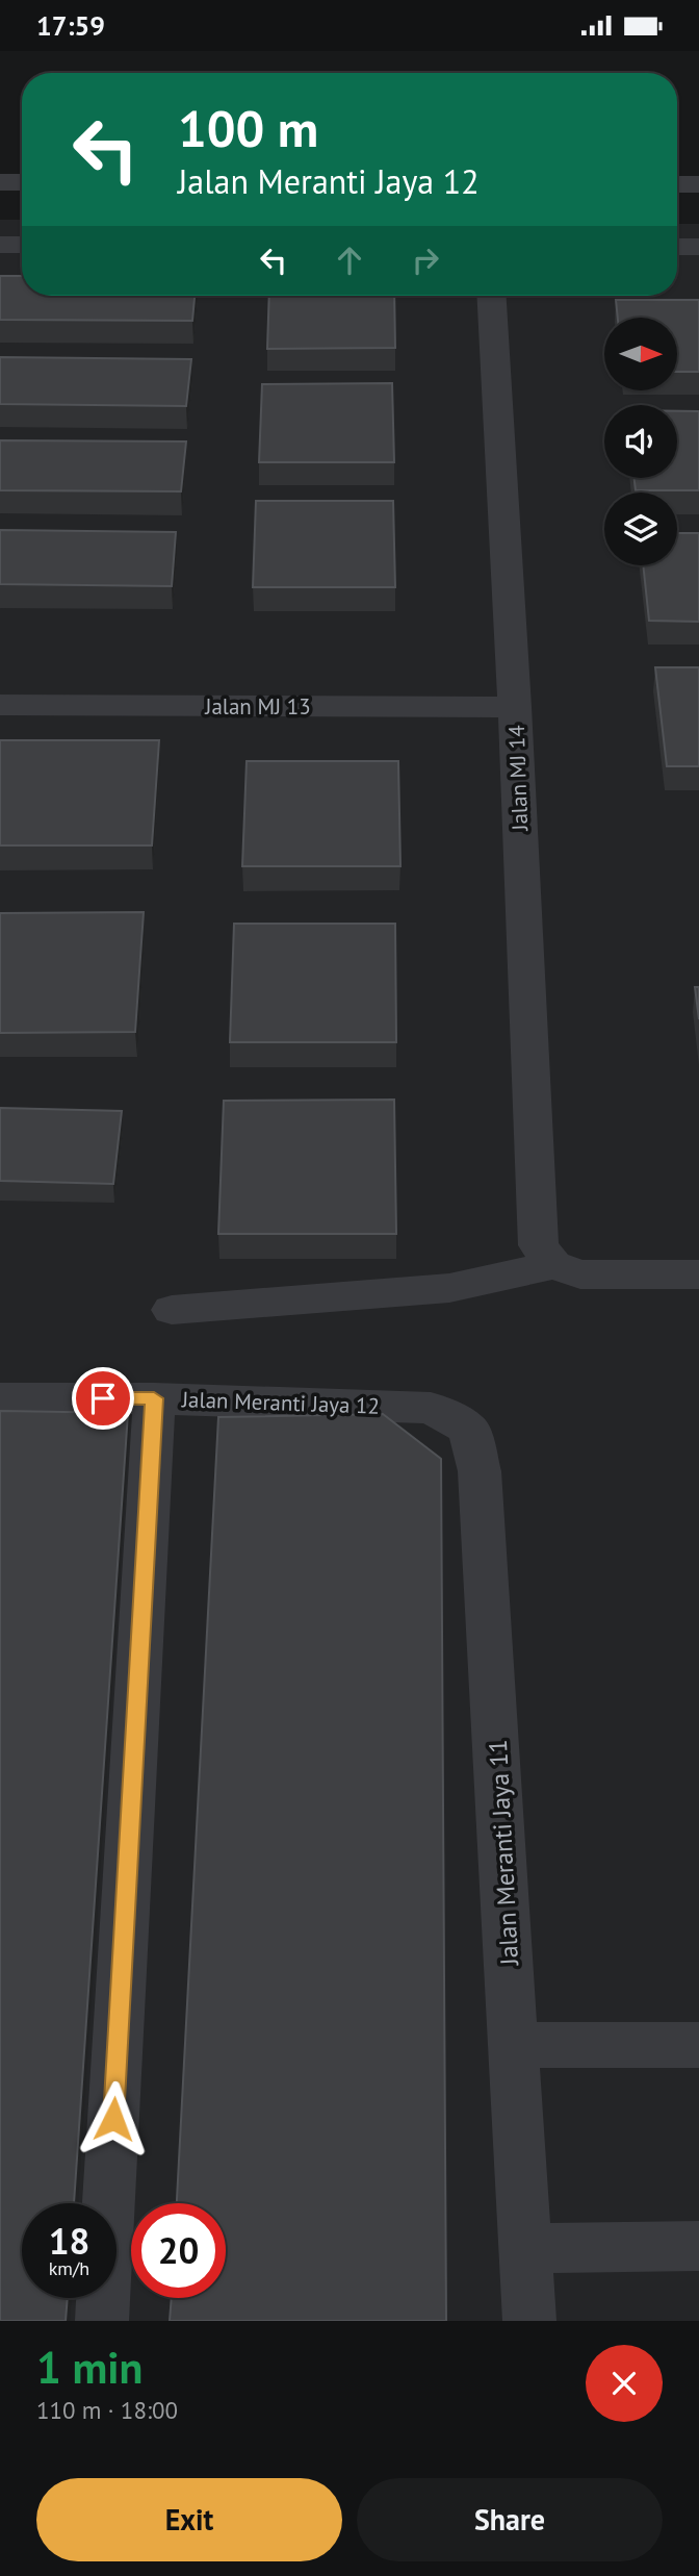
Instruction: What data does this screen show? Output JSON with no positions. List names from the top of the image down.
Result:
{
  "streets": {
    "street": [
      "Jalan MJ 13",
      "Jalan MJ 14",
      "Jalan Meranti Jaya 12",
      "Jalan Meranti Jaya 11"
    ]
  },
  "crossings": [
    ["Jalan MJ 13", "Jalan MJ 14"],
    ["Jalan Meranti Jaya 12", "Jalan Meranti Jaya 11"]
  ],
  "north": "right",
  "page": {
    "status": "17:59",
    "turn": ["100 m", "Jalan Meranti Jaya 12"],
    "speed": "18 km/h",
    "limit": "20",
    "heading": ["1 min", "110 m · 18:00"],
    "buttons": ["Exit", "Share"]
  }
}
